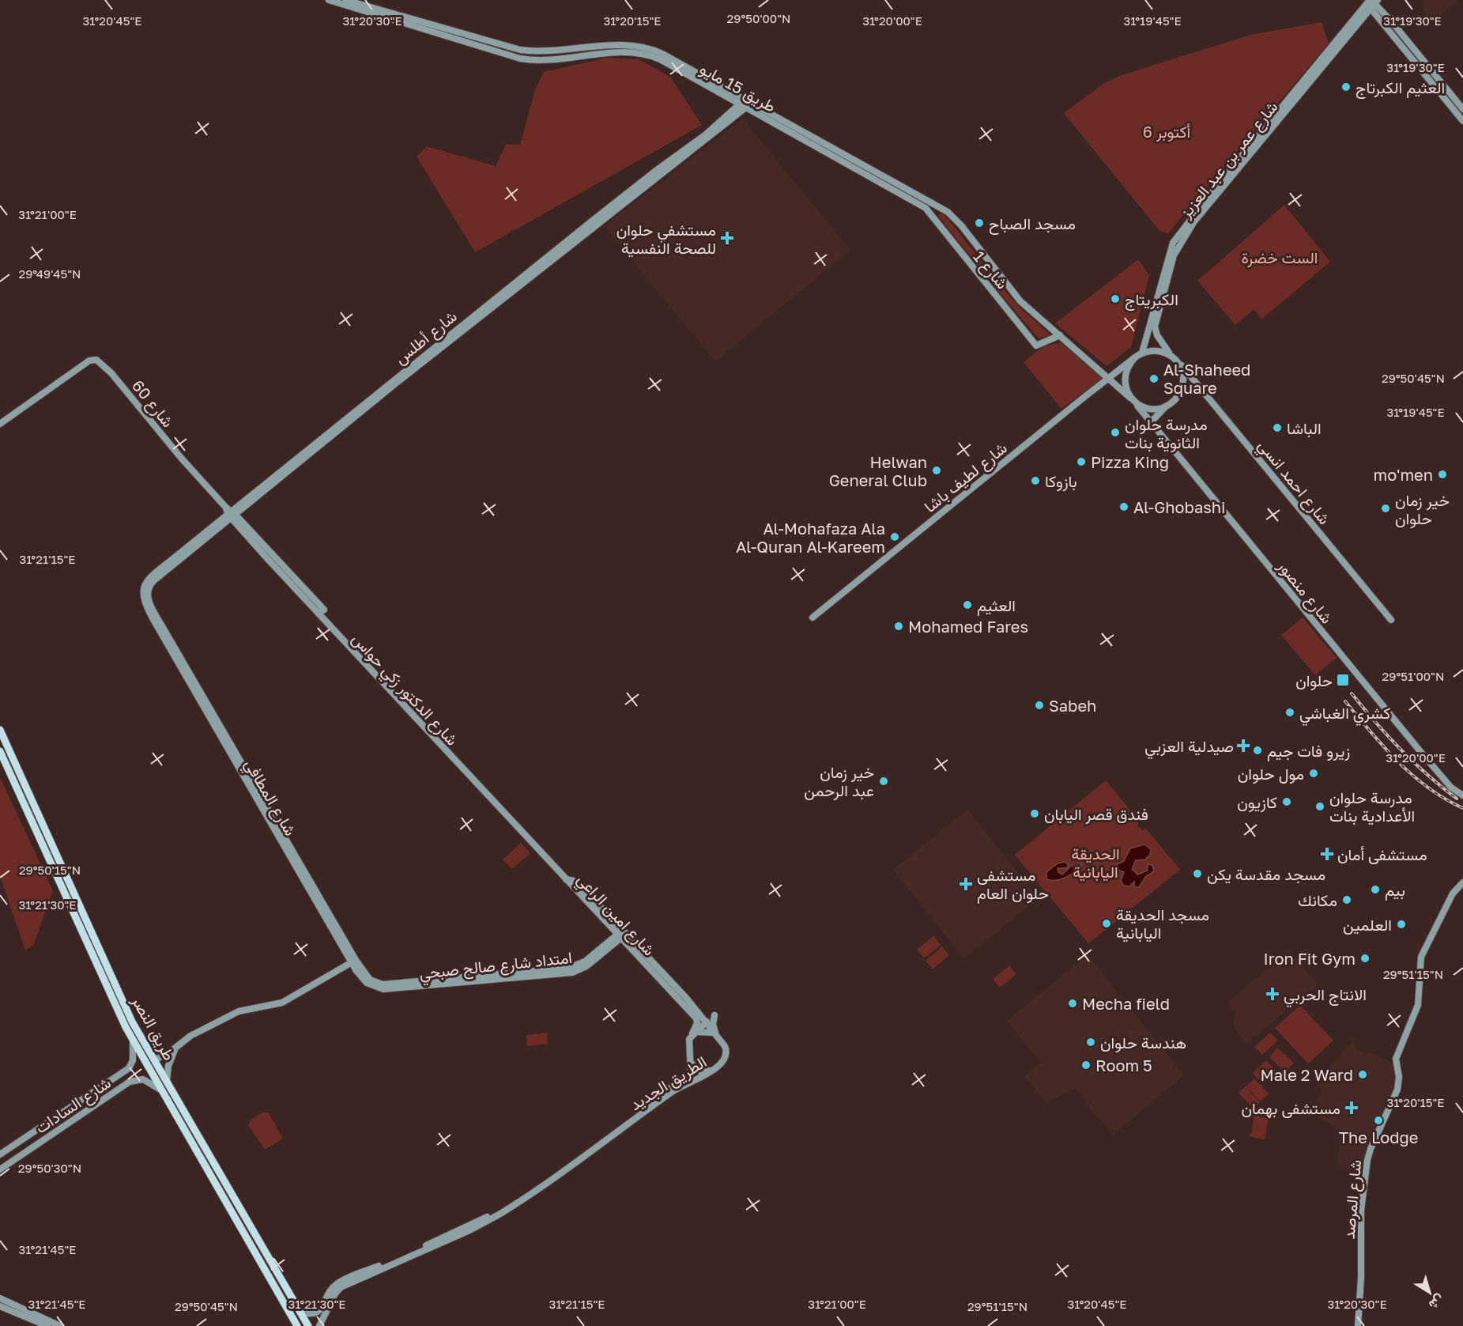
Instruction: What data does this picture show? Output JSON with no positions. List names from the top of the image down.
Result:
{
  "streets": {
    "highway": ["طريق النصر"],
    "street": [
      "طريق 15 مايو",
      "شارع عمر بن عبد العزيز",
      "شارع 1",
      "شارع أطلس",
      "شارع 60",
      "شارع لطيف باشا",
      "شارع احمد انسي",
      "شارع منصور",
      "شارع الدكتور زكي حواس",
      "شارع المطافي",
      "شارع امين الراعي",
      "امتداد شارع صالح صبحي",
      "الطريق الجديد",
      "شارع السادات",
      "شارع المرصد"
    ]
  },
  "crossings": [
    ["طريق 15 مايو", "شارع 1"],
    ["طريق 15 مايو", "شارع أطلس"],
    ["طريق 15 مايو", "شارع منصور"],
    ["شارع عمر بن عبد العزيز", "شارع لطيف باشا"],
    ["شارع عمر بن عبد العزيز", "شارع احمد انسي"],
    ["شارع عمر بن عبد العزيز", "شارع منصور"],
    ["شارع 1", "شارع منصور"],
    ["شارع أطلس", "شارع 60"],
    ["شارع أطلس", "شارع الدكتور زكي حواس"],
    ["شارع أطلس", "شارع المطافي"],
    ["شارع 60", "شارع الدكتور زكي حواس"],
    ["شارع لطيف باشا", "شارع احمد انسي"],
    ["شارع لطيف باشا", "شارع منصور"],
    ["شارع احمد انسي", "شارع منصور"],
    ["شارع الدكتور زكي حواس", "شارع امين الراعي"],
    ["شارع المطافي", "امتداد شارع صالح صبحي"],
    ["شارع امين الراعي", "امتداد شارع صالح صبحي"],
    ["شارع امين الراعي", "الطريق الجديد"],
    ["طريق النصر", "الطريق الجديد"],
    ["طريق النصر", "شارع السادات"]
  ],
  "parks": ["6 أكتوبر", "الست خضرة", "الحديقة اليابانية"],
  "places": {
    "other": [
      "العثيم الكبرتاج",
      "مسجد الصباح",
      "الكبريتاج",
      "Al-Shaheed Square",
      "الباشا",
      "مدرسة حلوان الثانوية بنات",
      "Pizza King",
      "Helwan General Club",
      "mo'men",
      "بازوكا",
      "Al-Ghobashi",
      "خير زمان حلوان",
      "Al-Mohafaza Ala Al-Quran Al-Kareem",
      "العثيم",
      "Mohamed Fares",
      "Sabeh",
      "كشري الغباشي",
      "زيرو فات جيم",
      "مول حلوان",
      "خير زمان عبد الرحمن",
      "كازيون",
      "مدرسة حلوان الأعدادية بنات",
      "فندق قصر اليابان",
      "مسجد مقدسة يكن",
      "بيم",
      "مكانك",
      "مسجد الحديقة اليابانية",
      "العلمين",
      "Iron Fit Gym",
      "Mecha field",
      "هندسة حلوان",
      "Room 5",
      "Male 2 Ward",
      "The Lodge"
    ],
    "health": [
      "مستشفي حلوان للصحة النفسية",
      "صيدلية العزبي",
      "مستشفى أمان",
      "مستشفى حلوان العام",
      "الانتاج الحربي",
      "مستشفى بهمان"
    ],
    "transit": ["حلوان"]
  },
  "north": "bottom right",
  "coordinates": [
    "29°50'00\"N",
    "31°20'45\"E",
    "31°20'15\"E",
    "31°20'00\"E",
    "31°19'30\"E",
    "31°20'30\"E",
    "31°19'45\"E",
    "31°21'00\"E",
    "29°49'45\"N",
    "29°50'45\"N",
    "31°21'15\"E",
    "29°51'00\"N",
    "29°50'15\"N",
    "31°21'30\"E",
    "29°51'15\"N",
    "29°50'30\"N",
    "31°21'45\"E"
  ]
}
